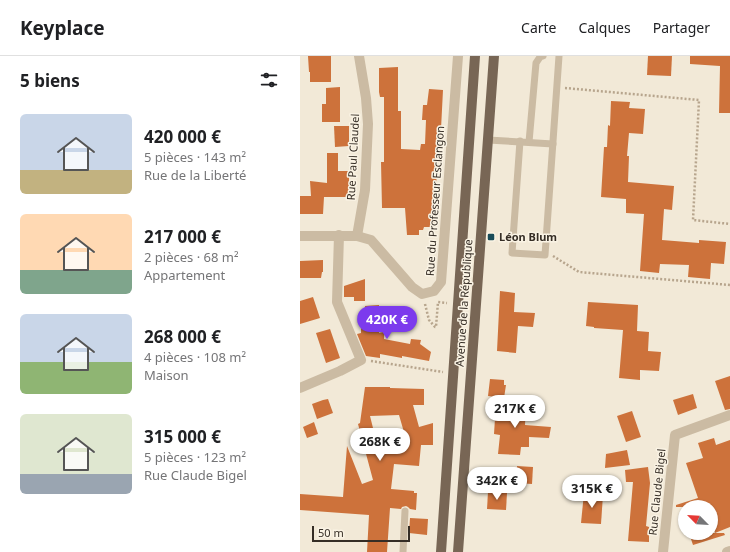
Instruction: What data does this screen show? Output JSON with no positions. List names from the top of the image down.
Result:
{
  "streets": {
    "main road": ["Avenue de la République"],
    "street": ["Rue Paul Claudel", "Rue du Professeur Esclangon", "Rue Claude Bigel"]
  },
  "crossings": [
    ["Rue Paul Claudel", "Rue du Professeur Esclangon"]
  ],
  "places": {
    "transit": ["Léon Blum"]
  },
  "scale_bar": "50 m",
  "north": "top left",
  "page": {
    "header": "Keyplace",
    "nav": ["Carte", "Calques", "Partager"],
    "heading": "5 biens",
    "list": [
      {
        "name": "420 000 €",
        "note": "5 pièces · 143 m² · Rue de la Liberté"
      },
      {
        "name": "217 000 €",
        "note": "2 pièces · 68 m² · Appartement"
      },
      {
        "name": "268 000 €",
        "note": "4 pièces · 108 m² · Maison"
      },
      {
        "name": "315 000 €",
        "note": "5 pièces · 123 m² · Rue Claude Bigel"
      }
    ],
    "price": [
      "420K €",
      "217K €",
      "268K €",
      "342K €",
      "315K €"
    ],
    "scale": "50 m"
  }
}
